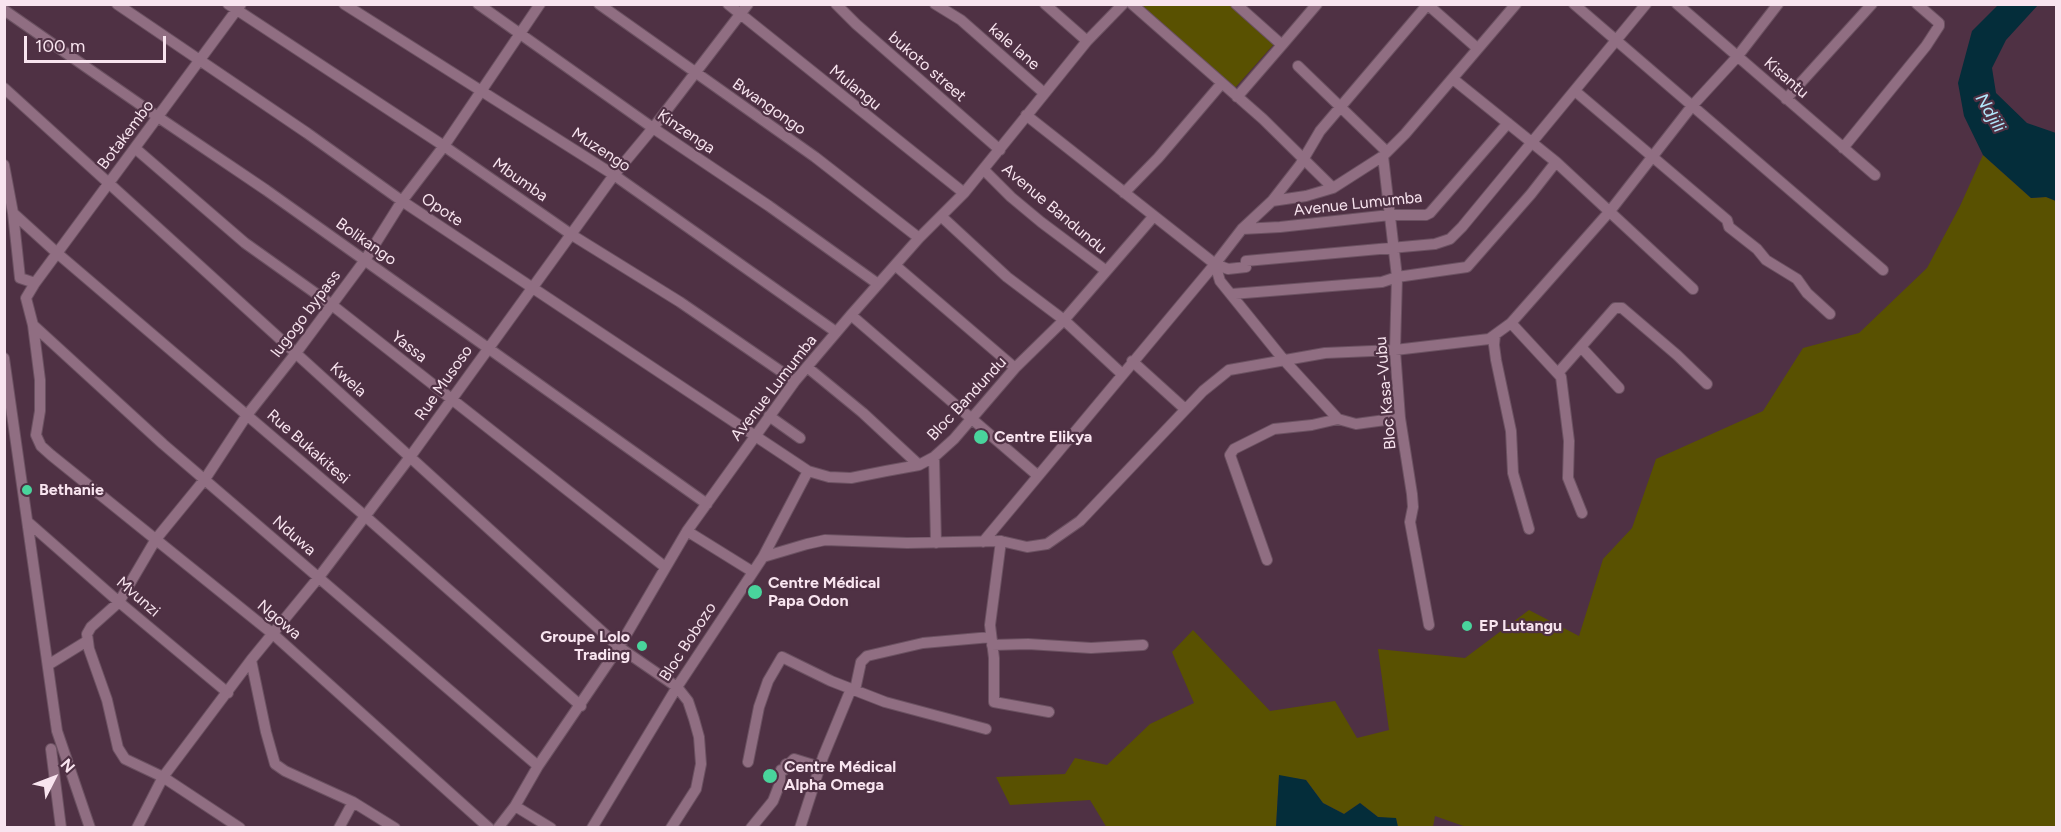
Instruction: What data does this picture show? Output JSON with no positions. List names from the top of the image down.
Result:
{
  "streets": {
    "street": [
      "kale lane",
      "bukoto street",
      "Kisantu",
      "Mulangu",
      "Bwangongo",
      "Kinzenga",
      "Botakembo",
      "Muzengo",
      "Mbumba",
      "Avenue Lumumba",
      "Avenue Bandundu",
      "Opote",
      "Bolikango",
      "lugogo bypass",
      "Yassa",
      "Kwela",
      "Rue Musoso",
      "Bloc Kasa-Vubu",
      "Bloc Bandundu",
      "Rue Bukakitesi",
      "Nduwa",
      "Mvunzi",
      "Ngowa",
      "Bloc Bobozo"
    ]
  },
  "crossings": [
    ["kale lane", "Avenue Lumumba"],
    ["bukoto street", "Avenue Lumumba"],
    ["Mulangu", "Avenue Lumumba"],
    ["Mulangu", "Rue Musoso"],
    ["Bwangongo", "Avenue Lumumba"],
    ["Bwangongo", "Rue Musoso"],
    ["Kinzenga", "Avenue Lumumba"],
    ["Kinzenga", "lugogo bypass"],
    ["Kinzenga", "Rue Musoso"],
    ["Botakembo", "Mbumba"],
    ["Botakembo", "Opote"],
    ["Botakembo", "Bolikango"],
    ["Botakembo", "Yassa"],
    ["Botakembo", "Kwela"],
    ["Botakembo", "Rue Bukakitesi"],
    ["Muzengo", "Avenue Lumumba"],
    ["Muzengo", "lugogo bypass"],
    ["Muzengo", "Rue Musoso"],
    ["Mbumba", "Avenue Lumumba"],
    ["Mbumba", "lugogo bypass"],
    ["Mbumba", "Rue Musoso"],
    ["Avenue Lumumba", "Avenue Bandundu"],
    ["Avenue Lumumba", "Opote"],
    ["Avenue Lumumba", "Bolikango"],
    ["Avenue Lumumba", "Yassa"],
    ["Avenue Lumumba", "Kwela"],
    ["Avenue Lumumba", "Bloc Kasa-Vubu"],
    ["Avenue Lumumba", "Bloc Bandundu"],
    ["Avenue Lumumba", "Rue Bukakitesi"],
    ["Avenue Lumumba", "Nduwa"],
    ["Avenue Bandundu", "Bloc Bandundu"],
    ["Opote", "lugogo bypass"],
    ["Opote", "Rue Musoso"],
    ["Opote", "Bloc Bandundu"],
    ["Bolikango", "lugogo bypass"],
    ["Bolikango", "Rue Musoso"],
    ["lugogo bypass", "Yassa"],
    ["lugogo bypass", "Kwela"],
    ["lugogo bypass", "Rue Bukakitesi"],
    ["lugogo bypass", "Nduwa"],
    ["lugogo bypass", "Mvunzi"],
    ["lugogo bypass", "Ngowa"],
    ["Yassa", "Rue Musoso"],
    ["Kwela", "Rue Musoso"],
    ["Kwela", "Bloc Bobozo"],
    ["Rue Musoso", "Rue Bukakitesi"],
    ["Rue Musoso", "Nduwa"],
    ["Rue Musoso", "Mvunzi"],
    ["Rue Musoso", "Ngowa"],
    ["Bloc Bandundu", "Bloc Bobozo"],
    ["Nduwa", "Ngowa"]
  ],
  "water": ["Ndjili"],
  "places": [
    "Centre Elikya",
    "Bethanie",
    "Centre Médical Papa Odon",
    "EP Lutangu",
    "Groupe Lolo Trading",
    "Centre Médical Alpha Omega"
  ],
  "scale_bar": "100 m",
  "north": "top right"
}
